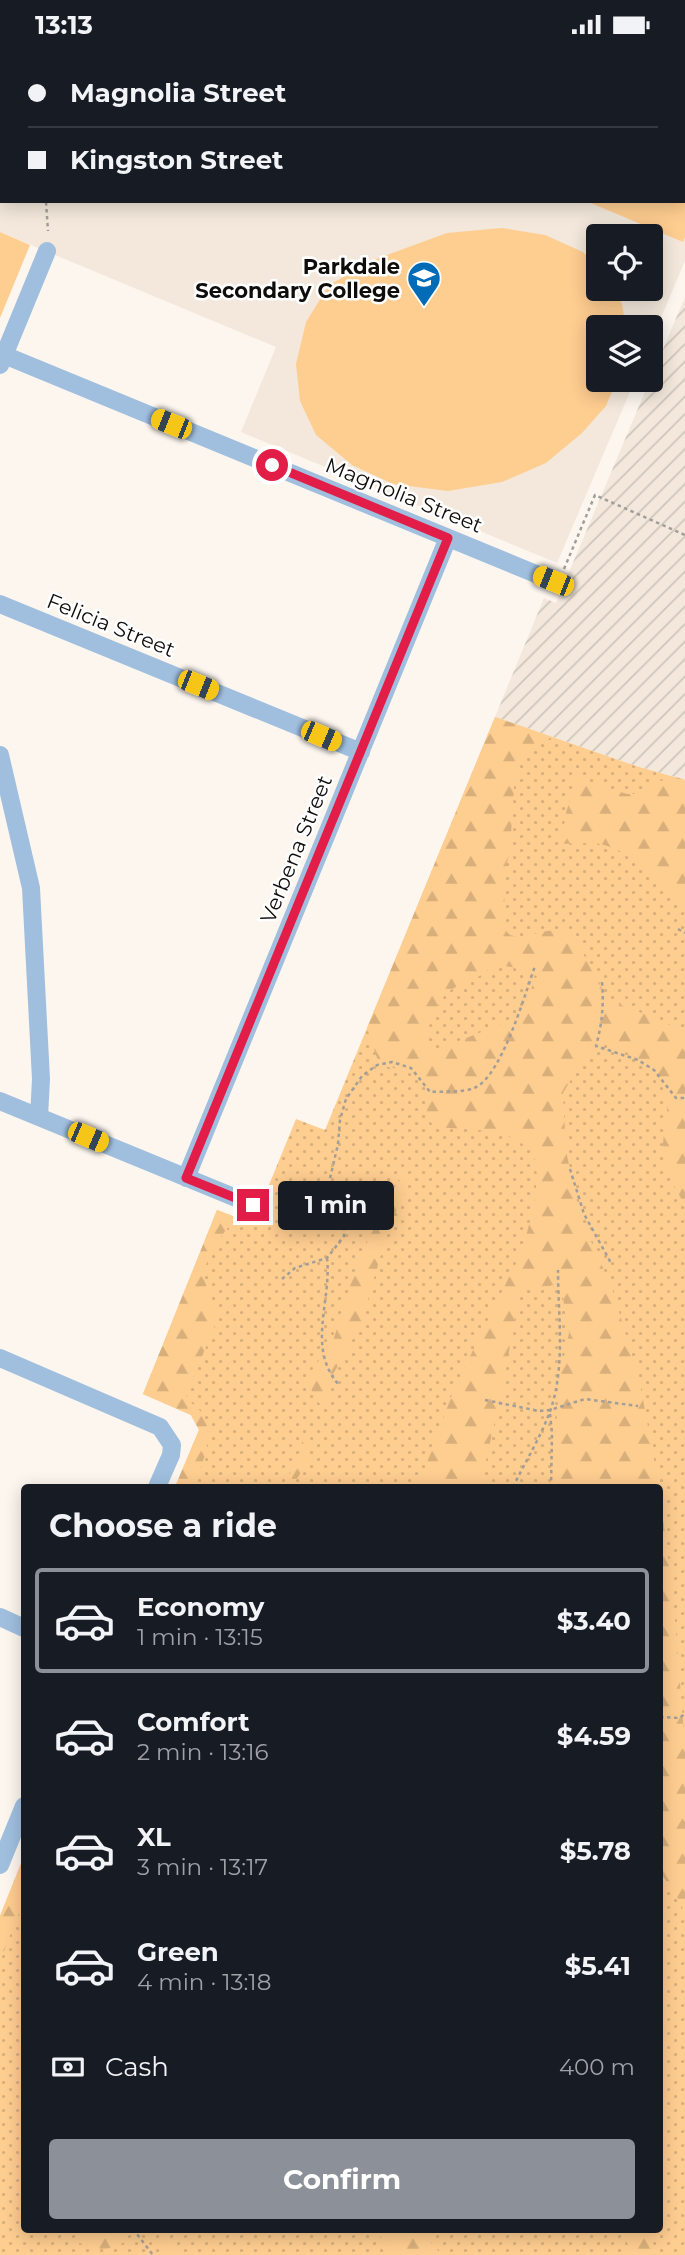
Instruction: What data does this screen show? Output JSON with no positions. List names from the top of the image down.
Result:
{
  "streets": {
    "street": ["Magnolia Street", "Felicia Street", "Verbena Street"]
  },
  "crossings": [
    ["Magnolia Street", "Verbena Street"],
    ["Felicia Street", "Verbena Street"]
  ],
  "places": {
    "school or university": ["Parkdale Secondary College"]
  },
  "page": {
    "status": "13:13",
    "banner": ["Magnolia Street", "Kingston Street"],
    "bubble": "1 min",
    "heading": "Choose a ride",
    "list": [
      {
        "name": "Economy",
        "note": "1 min · 13:15",
        "value": "$3.40"
      },
      {
        "name": "Comfort",
        "note": "2 min · 13:16",
        "value": "$4.59"
      },
      {
        "name": "XL",
        "note": "3 min · 13:17",
        "value": "$5.78"
      },
      {
        "name": "Green",
        "note": "4 min · 13:18",
        "value": "$5.41"
      }
    ],
    "pay": ["Cash", "400 m"],
    "buttons": "Confirm"
  }
}
